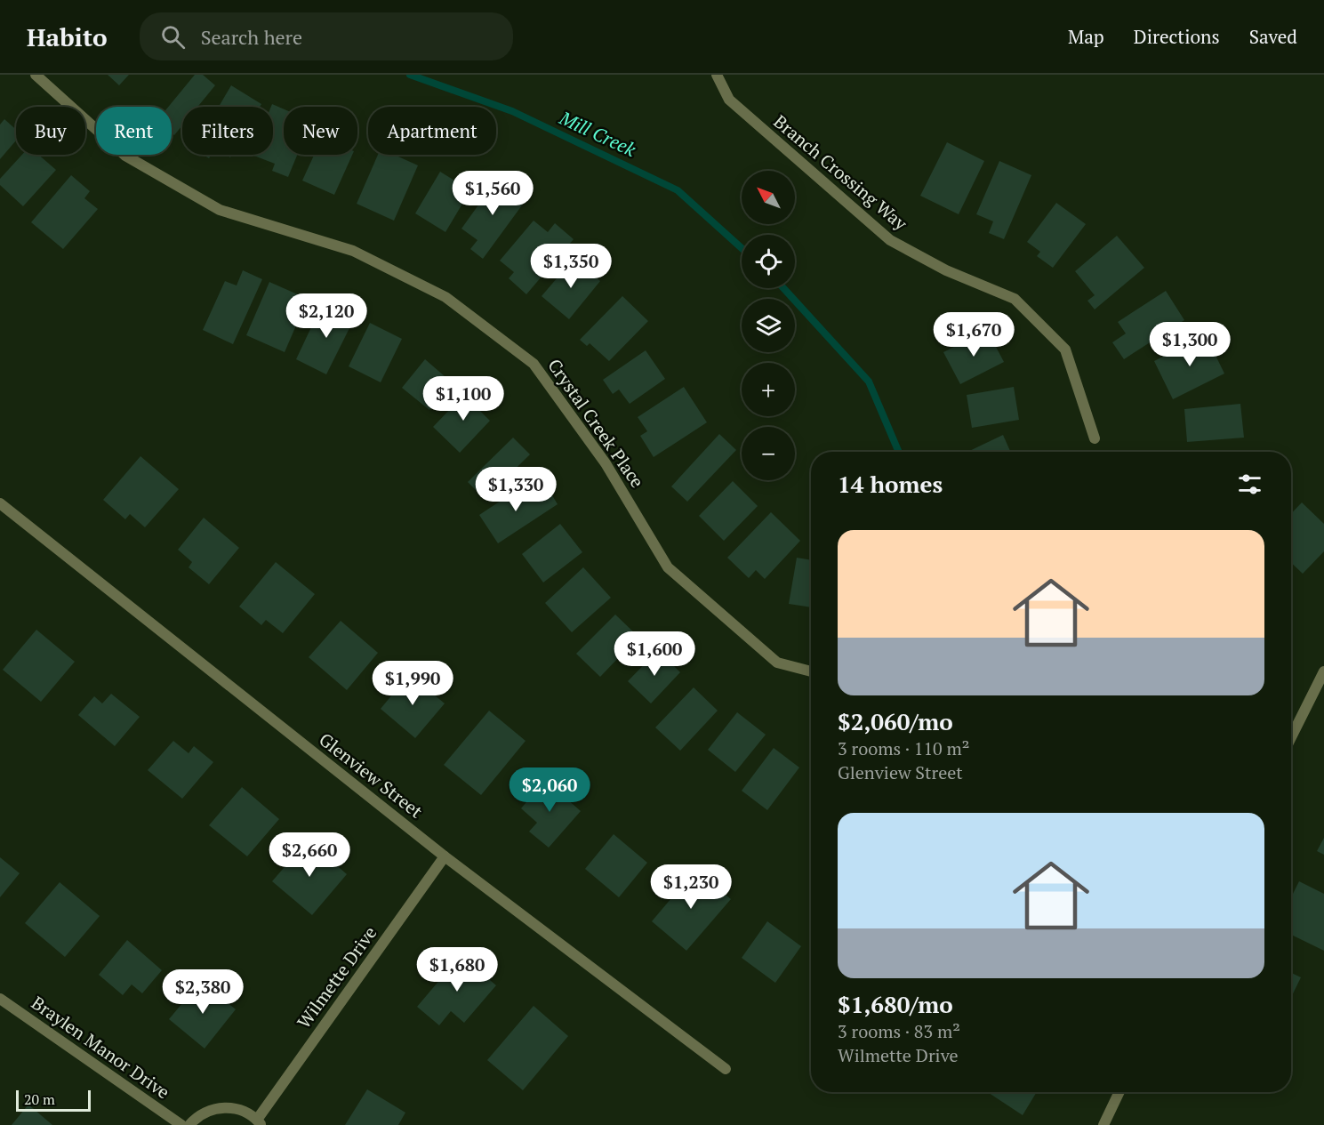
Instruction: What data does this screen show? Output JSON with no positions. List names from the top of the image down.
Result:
{
  "streets": {
    "street": [
      "Branch Crossing Way",
      "Crystal Creek Place",
      "Glenview Street",
      "Wilmette Drive",
      "Braylen Manor Drive"
    ]
  },
  "crossings": [
    ["Glenview Street", "Wilmette Drive"]
  ],
  "water": ["Mill Creek"],
  "scale_bar": "20 m",
  "north": "top left",
  "page": {
    "header": "Habito",
    "search": "Search here",
    "nav": ["Map", "Directions", "Saved"],
    "chip": [
      "Buy",
      "Rent",
      "Filters",
      "New",
      "Apartment"
    ],
    "map_buttons": ["+", "−"],
    "price": [
      "$1,560",
      "$1,350",
      "$2,120",
      "$1,670",
      "$1,300",
      "$1,100",
      "$1,330",
      "$1,600",
      "$1,990",
      "$2,060",
      "$2,660",
      "$1,230",
      "$1,680",
      "$2,380"
    ],
    "heading": "14 homes",
    "list": [
      {
        "name": "$2,060/mo",
        "note": "3 rooms · 110 m² · Glenview Street"
      },
      {
        "name": "$1,680/mo",
        "note": "3 rooms · 83 m² · Wilmette Drive"
      }
    ],
    "scale": "20 m"
  }
}
